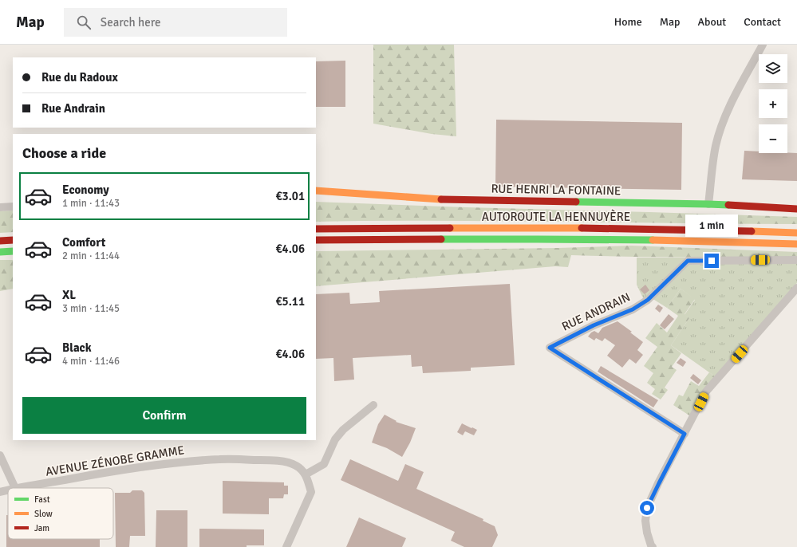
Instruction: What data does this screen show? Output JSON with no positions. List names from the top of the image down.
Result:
{
  "streets": {
    "main road": ["RUE HENRI LA FONTAINE", "AUTOROUTE LA HENNUYÈRE"],
    "street": ["RUE ANDRAIN", "AVENUE ZÉNOBE GRAMME"]
  },
  "legend": ["Fast", "Slow", "Jam"],
  "page": {
    "header": "Map",
    "search": "Search here",
    "nav": [
      "Home",
      "Map",
      "About",
      "Contact"
    ],
    "map_buttons": ["+", "−"],
    "banner": ["Rue du Radoux", "Rue Andrain"],
    "heading": "Choose a ride",
    "list": [
      {
        "name": "Economy",
        "note": "1 min · 11:43",
        "value": "€3.01"
      },
      {
        "name": "Comfort",
        "note": "2 min · 11:44",
        "value": "€4.06"
      },
      {
        "name": "XL",
        "note": "3 min · 11:45",
        "value": "€5.11"
      },
      {
        "name": "Black",
        "note": "4 min · 11:46",
        "value": "€4.06"
      }
    ],
    "bubble": "1 min",
    "buttons": "Confirm"
  }
}
